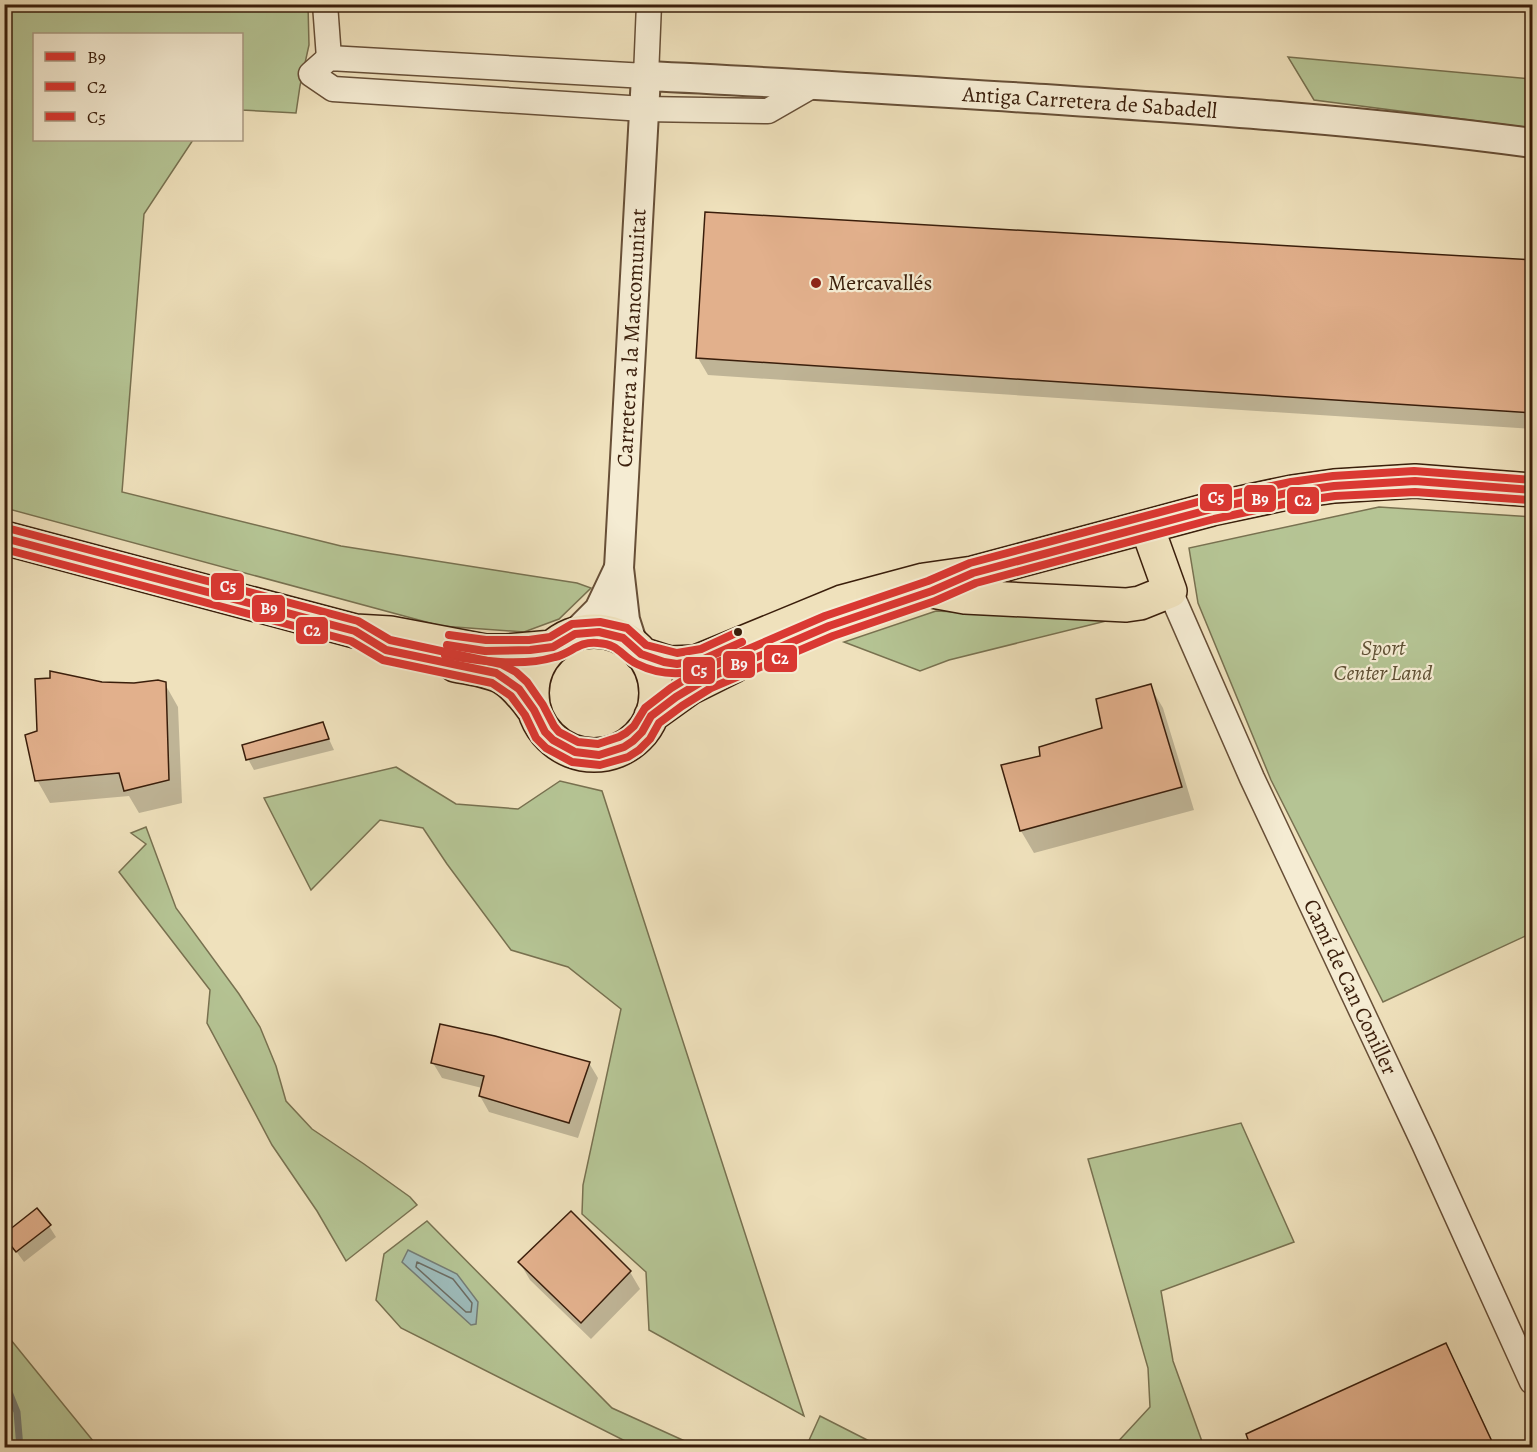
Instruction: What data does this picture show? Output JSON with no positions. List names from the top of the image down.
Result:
{
  "streets": {
    "street": ["Antiga Carretera de Sabadell", "Carretera a la Mancomunitat", "Camí de Can Coniller"]
  },
  "crossings": [
    ["Antiga Carretera de Sabadell", "Carretera a la Mancomunitat"]
  ],
  "parks": ["Sport Center Land"],
  "places": ["Mercavallés"],
  "lines": ["transit line C5", "transit line B9", "transit line C2"],
  "legend": ["B9", "C2", "C5"]
}
